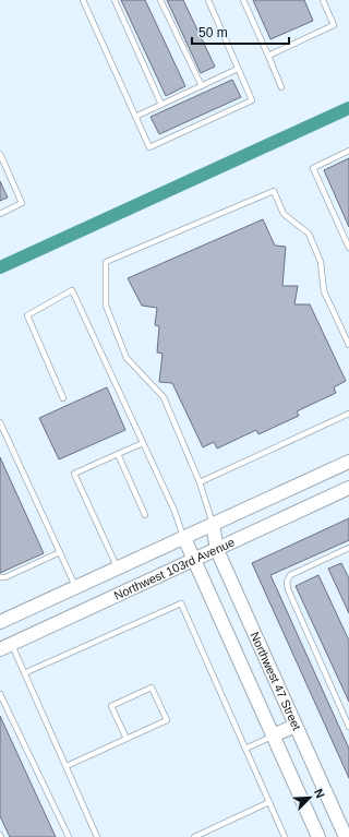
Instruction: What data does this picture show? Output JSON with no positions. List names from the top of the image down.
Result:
{
  "streets": {
    "street": ["Northwest 103rd Avenue", "Northwest 47 Street"]
  },
  "crossings": [
    ["Northwest 103rd Avenue", "Northwest 47 Street"]
  ],
  "scale_bar": "50 m",
  "north": "top right"
}
